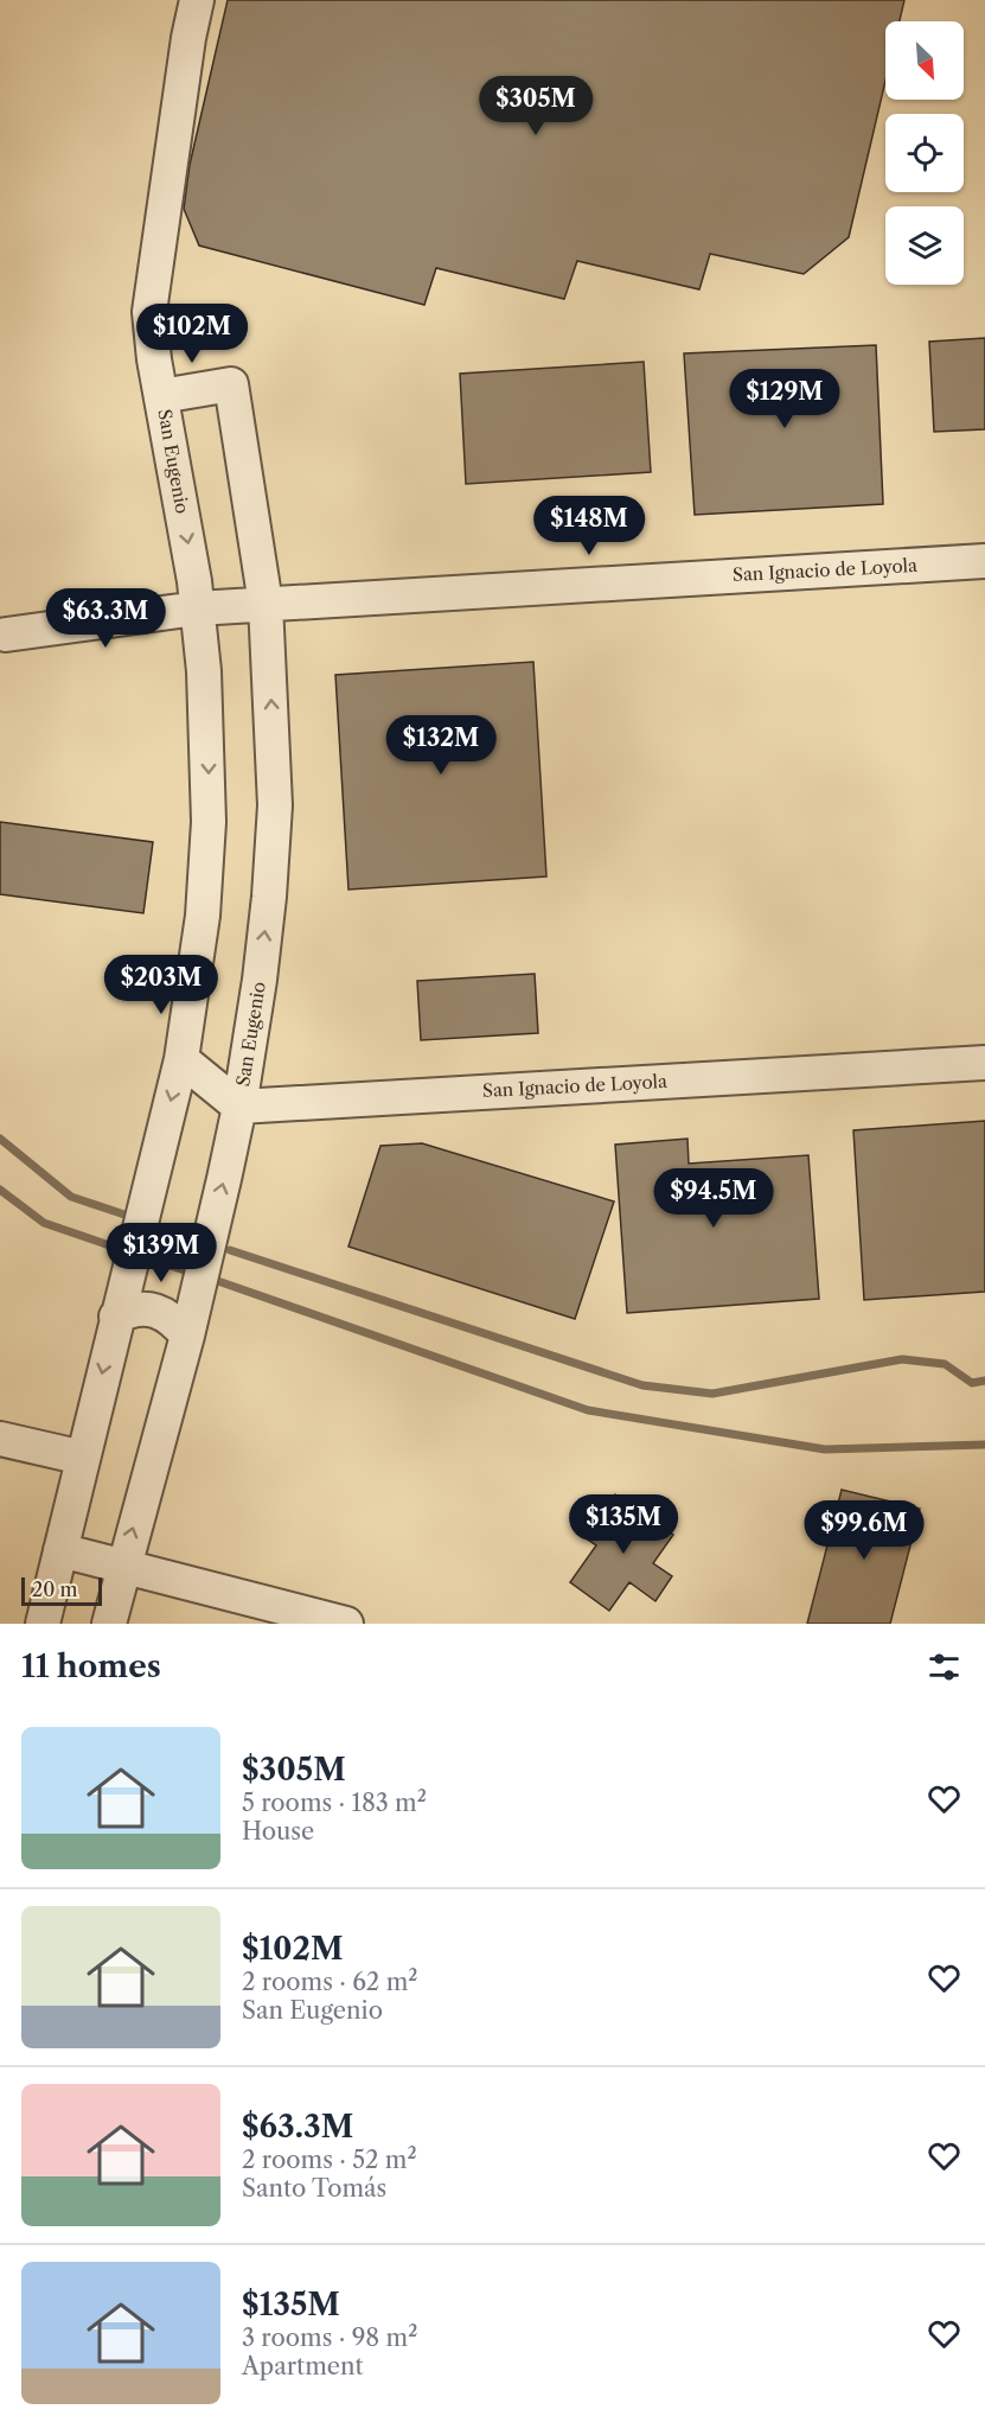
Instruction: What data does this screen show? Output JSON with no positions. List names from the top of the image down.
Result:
{
  "streets": {
    "street": ["San Eugenio", "San Ignacio de Loyola"]
  },
  "crossings": [
    ["San Eugenio", "San Ignacio de Loyola"]
  ],
  "scale_bar": "20 m",
  "north": "bottom right",
  "page": {
    "price": [
      "$305M",
      "$102M",
      "$129M",
      "$148M",
      "$63.3M",
      "$132M",
      "$203M",
      "$94.5M",
      "$139M",
      "$135M",
      "$99.6M"
    ],
    "scale": "20 m",
    "heading": "11 homes",
    "list": [
      {
        "name": "$305M",
        "note": "5 rooms · 183 m² · House"
      },
      {
        "name": "$102M",
        "note": "2 rooms · 62 m² · San Eugenio"
      },
      {
        "name": "$63.3M",
        "note": "2 rooms · 52 m² · Santo Tomás"
      },
      {
        "name": "$135M",
        "note": "3 rooms · 98 m² · Apartment"
      }
    ]
  }
}
